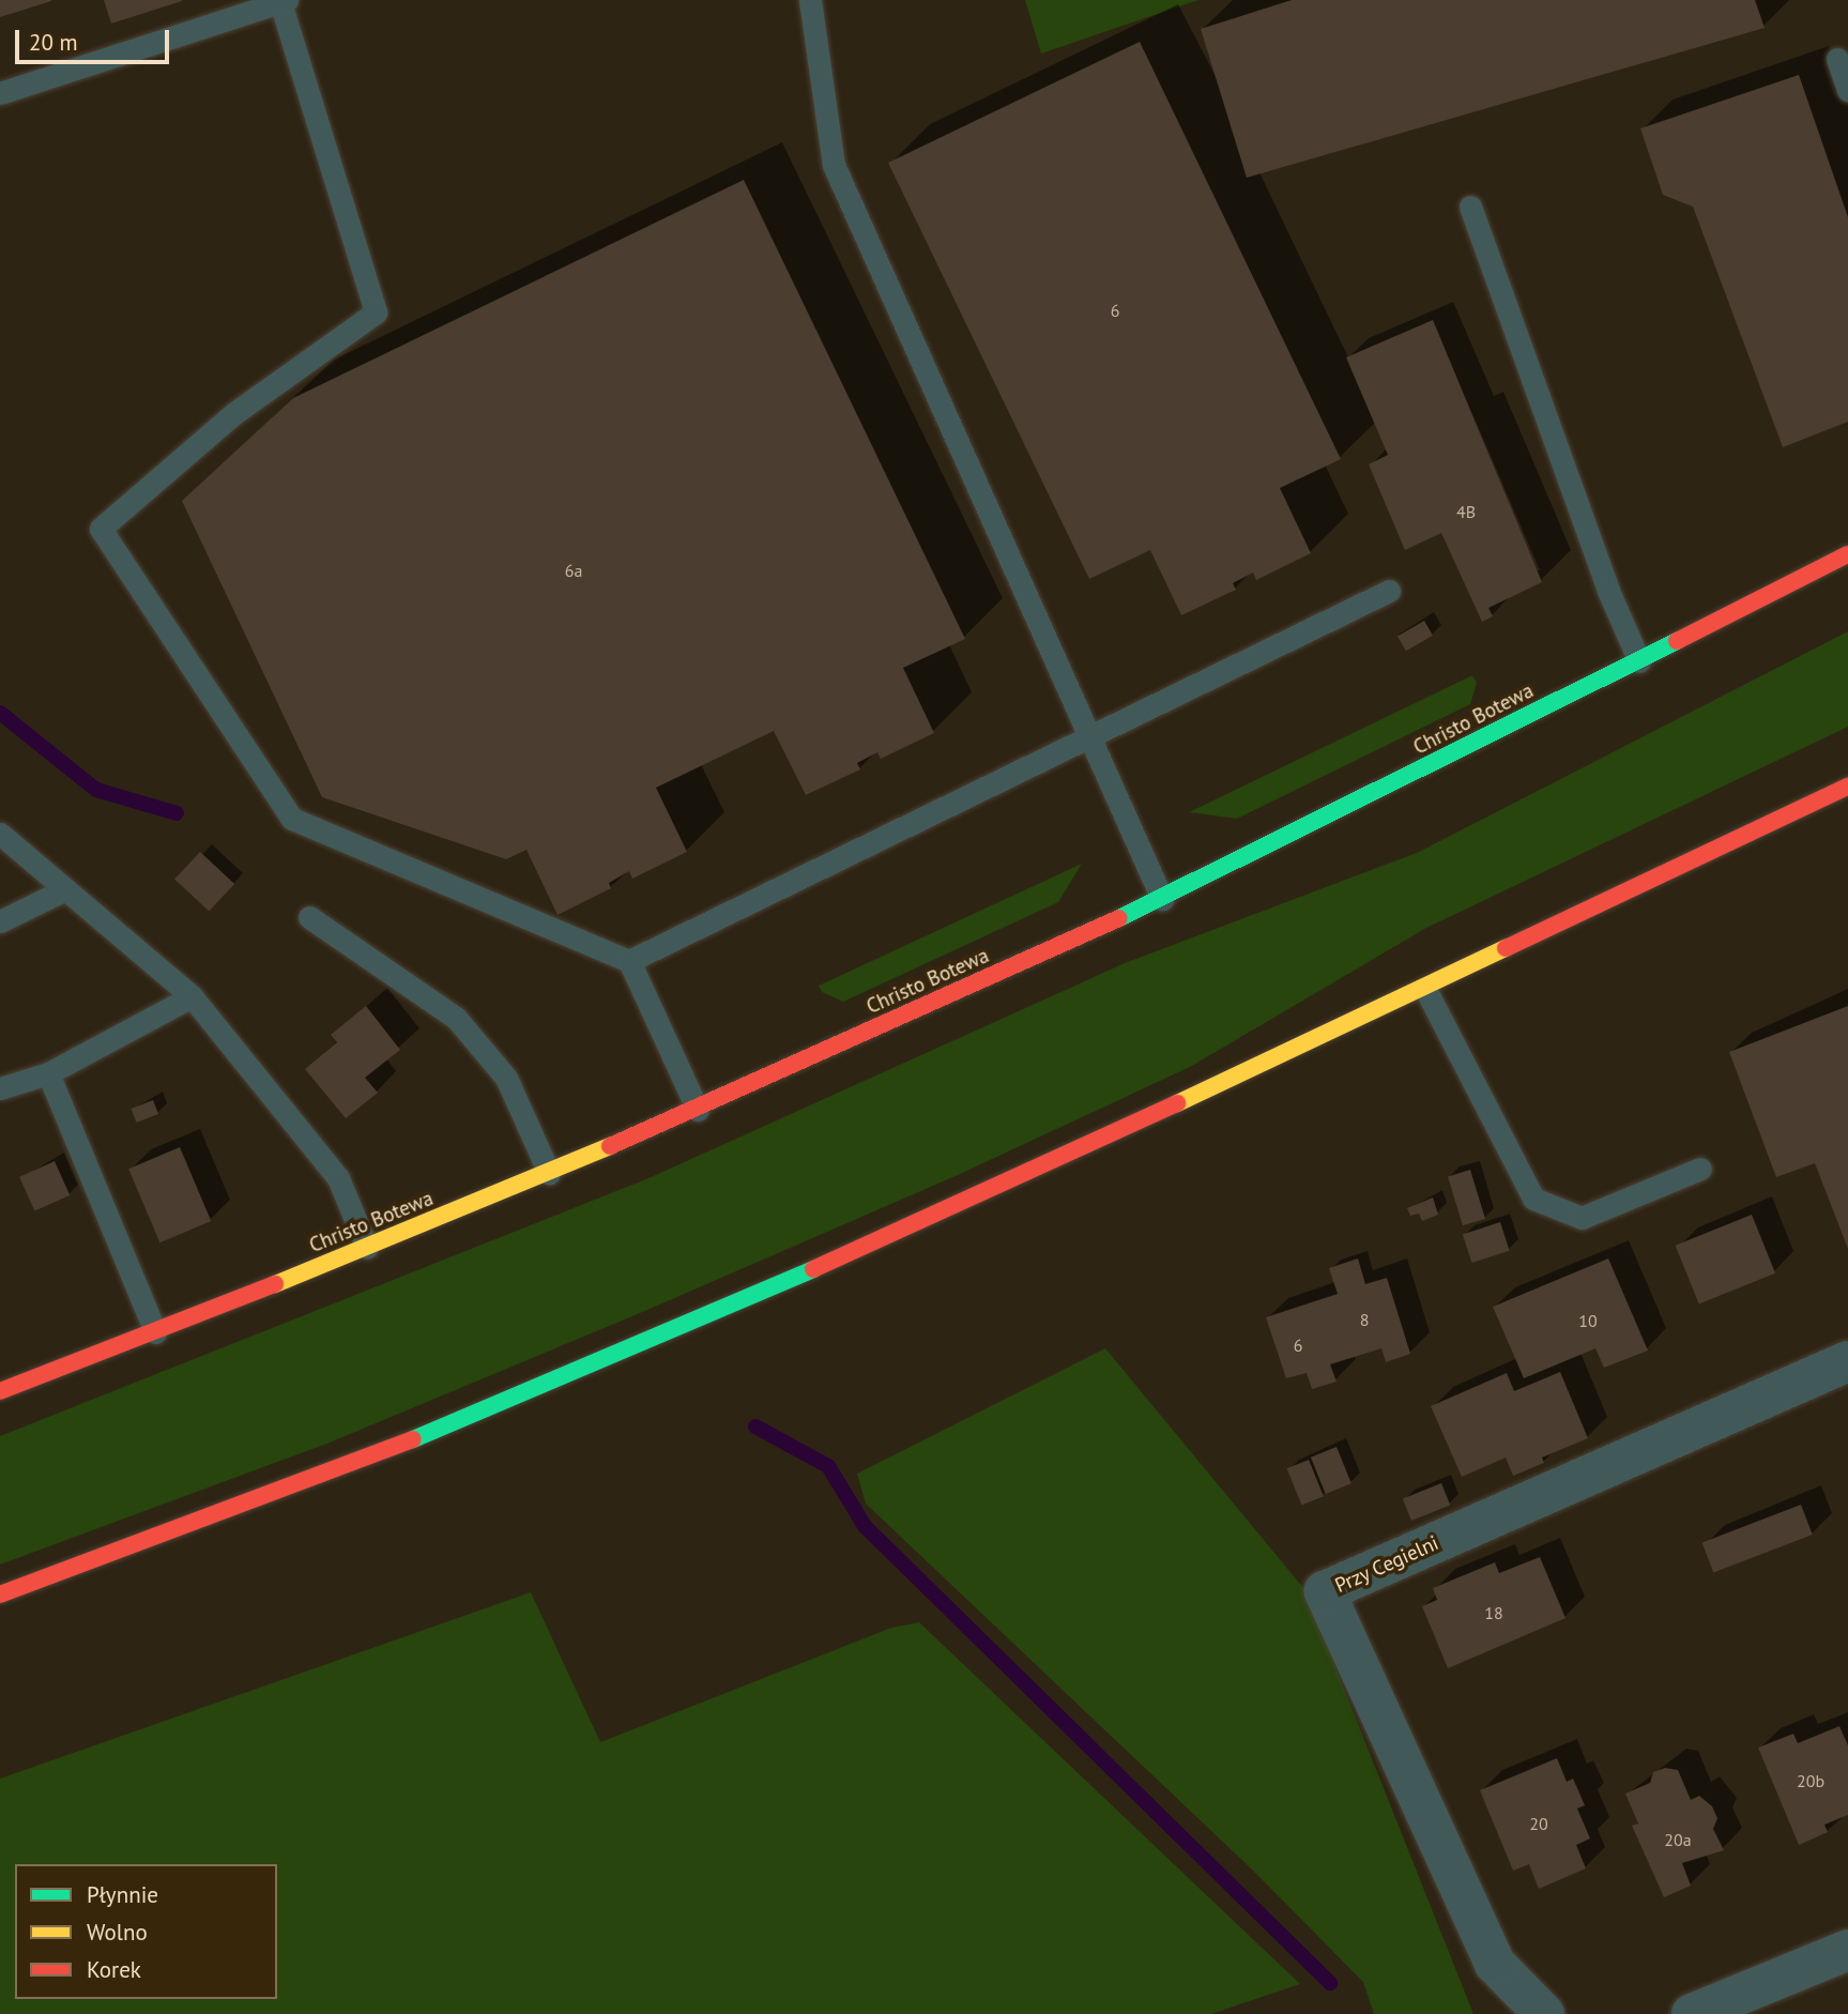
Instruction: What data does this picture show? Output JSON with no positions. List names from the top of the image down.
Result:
{
  "streets": {
    "main road": ["Christo Botewa"],
    "street": ["Przy Cegielni"]
  },
  "house_numbers": [
    "6",
    "4B",
    "6a",
    "8",
    "10",
    "6",
    "18",
    "20b",
    "20",
    "20a"
  ],
  "legend": ["Płynnie", "Wolno", "Korek"],
  "scale_bar": "20 m"
}
